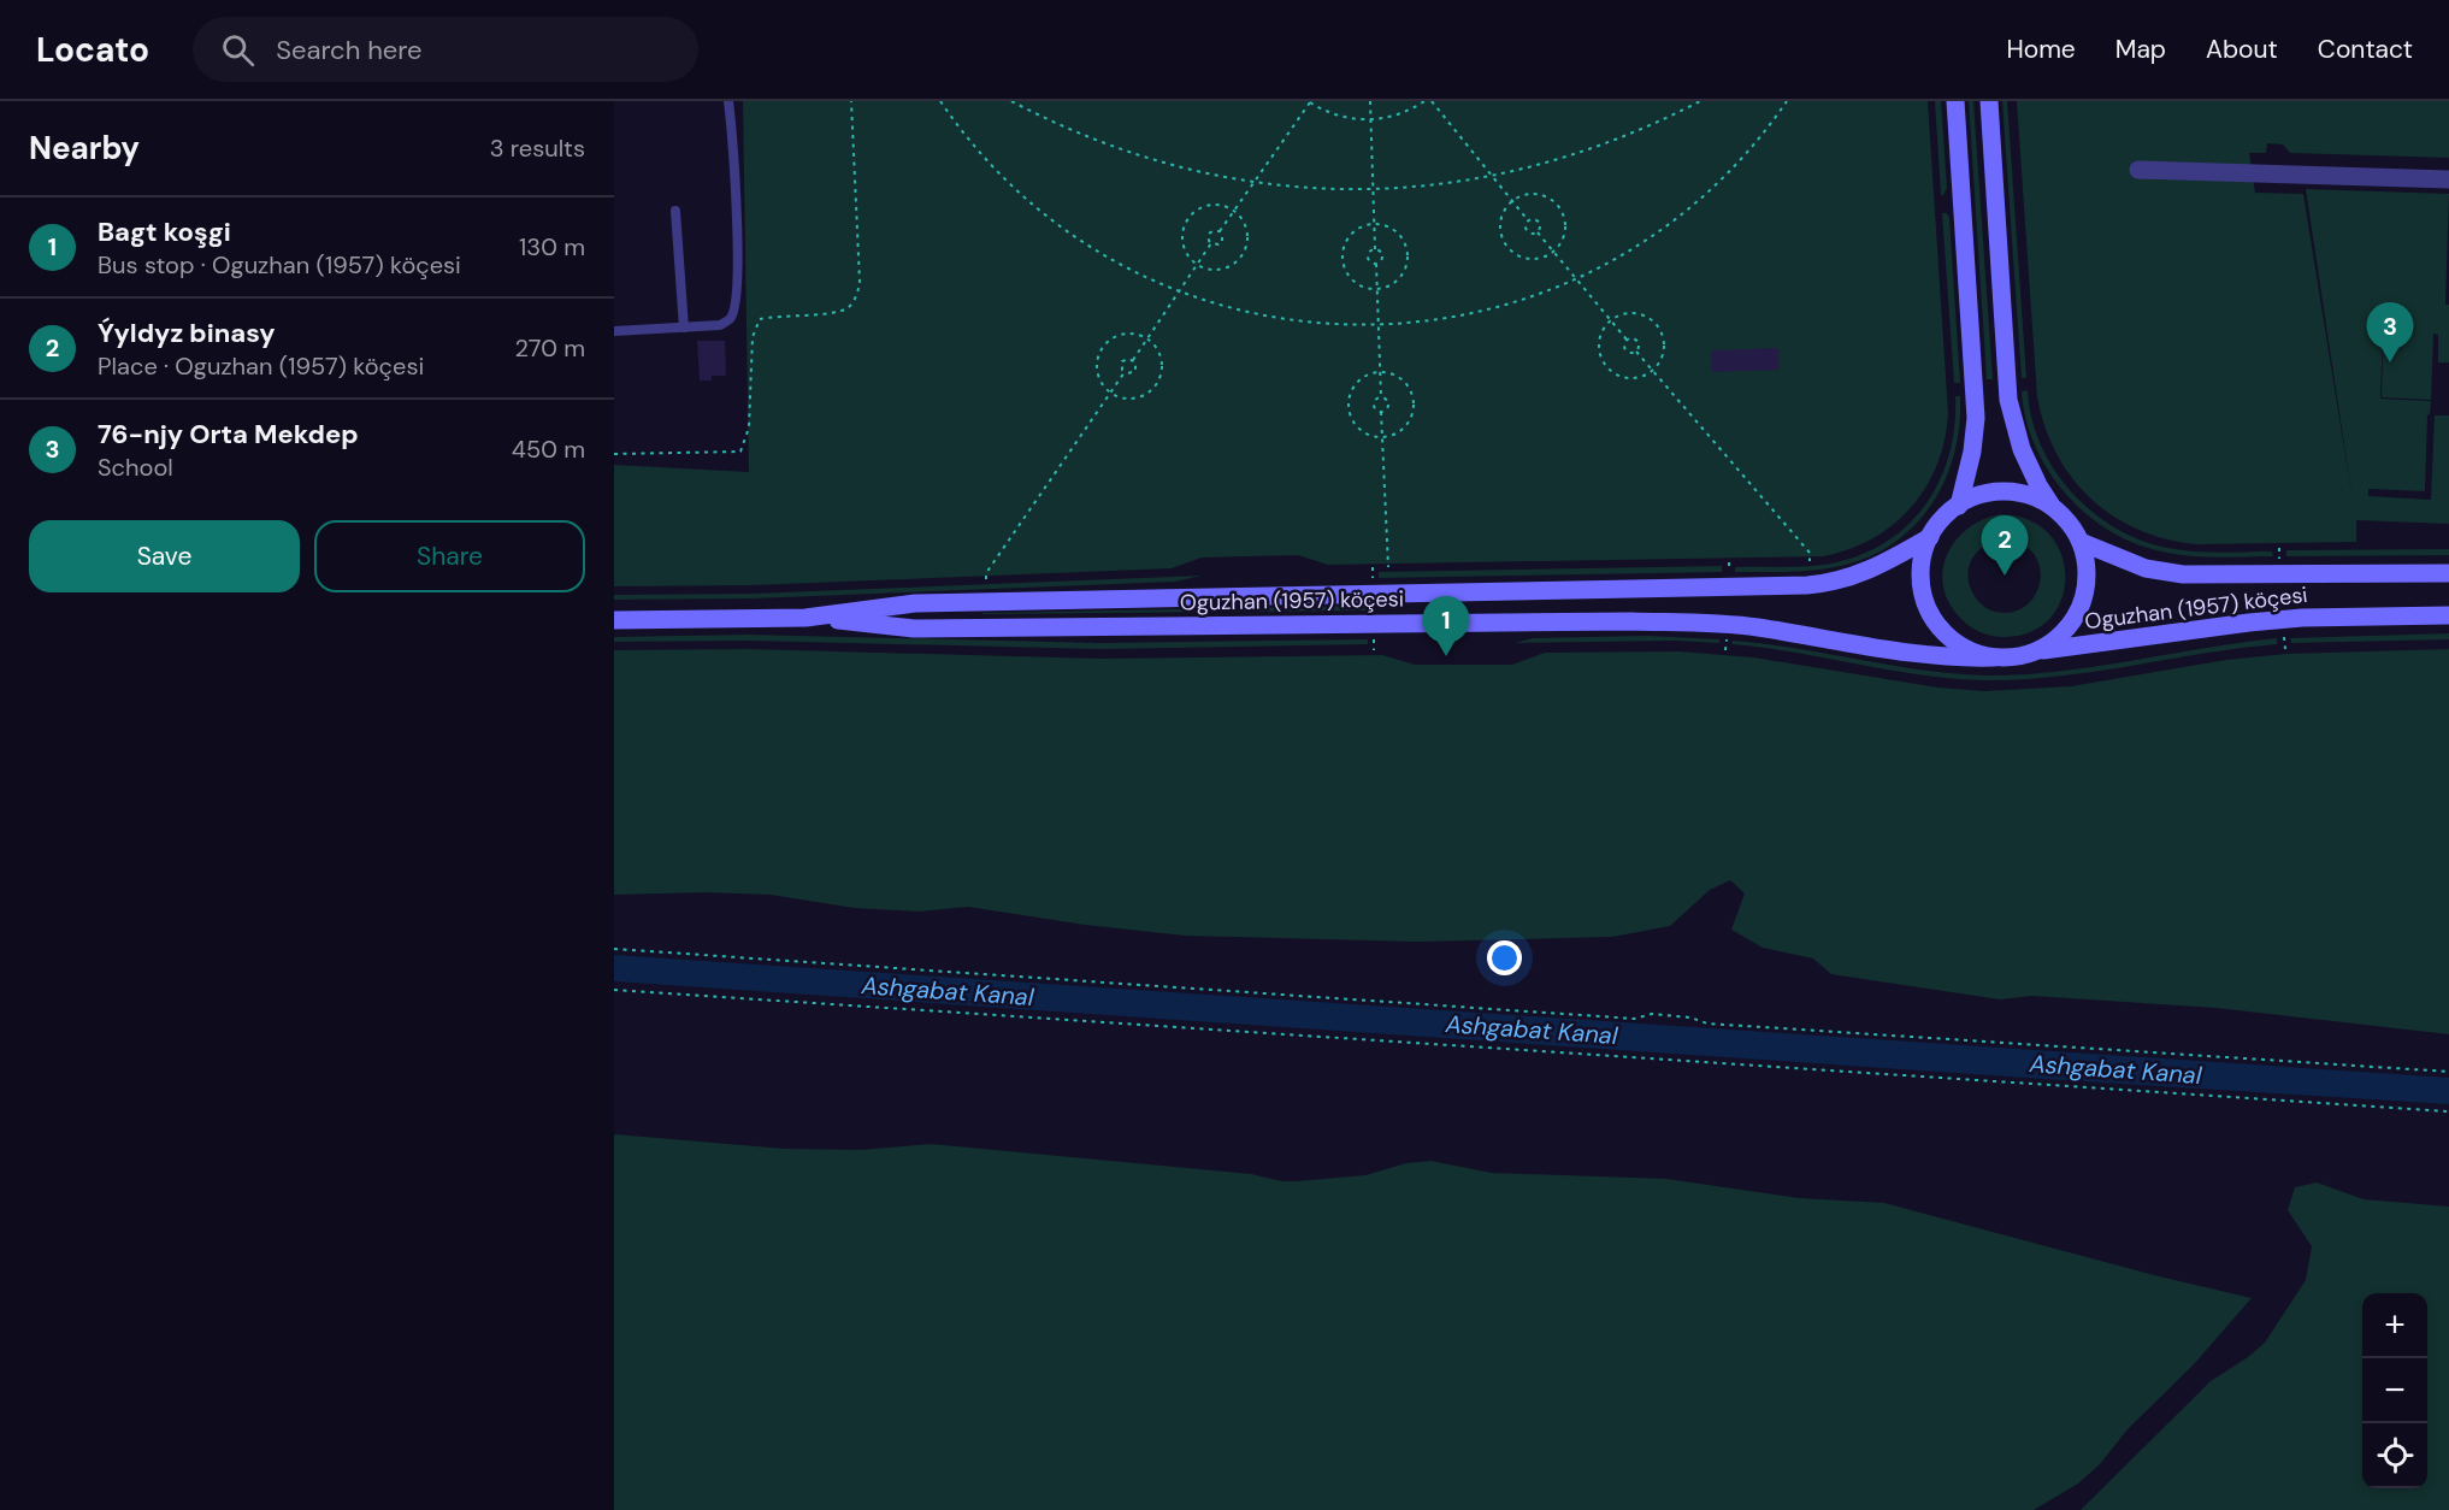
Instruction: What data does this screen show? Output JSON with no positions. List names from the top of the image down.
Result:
{
  "streets": {
    "main road": ["Oguzhan (1957) köçesi"]
  },
  "water": ["Ashgabat Kanal"],
  "page": {
    "header": "Locato",
    "search": "Search here",
    "nav": [
      "Home",
      "Map",
      "About",
      "Contact"
    ],
    "heading": ["Nearby", "3 results"],
    "list": [
      {
        "mark": "1",
        "name": "Bagt koşgi",
        "note": "Bus stop · Oguzhan (1957) köçesi",
        "value": "130 m"
      },
      {
        "mark": "2",
        "name": "Ýyldyz binasy",
        "note": "Place · Oguzhan (1957) köçesi",
        "value": "270 m"
      },
      {
        "mark": "3",
        "name": "76-njy Orta Mekdep",
        "note": "School",
        "value": "450 m"
      }
    ],
    "pins": ["3", "2", "1"],
    "buttons": ["Save", "Share"],
    "map_buttons": ["+", "−"]
  }
}
